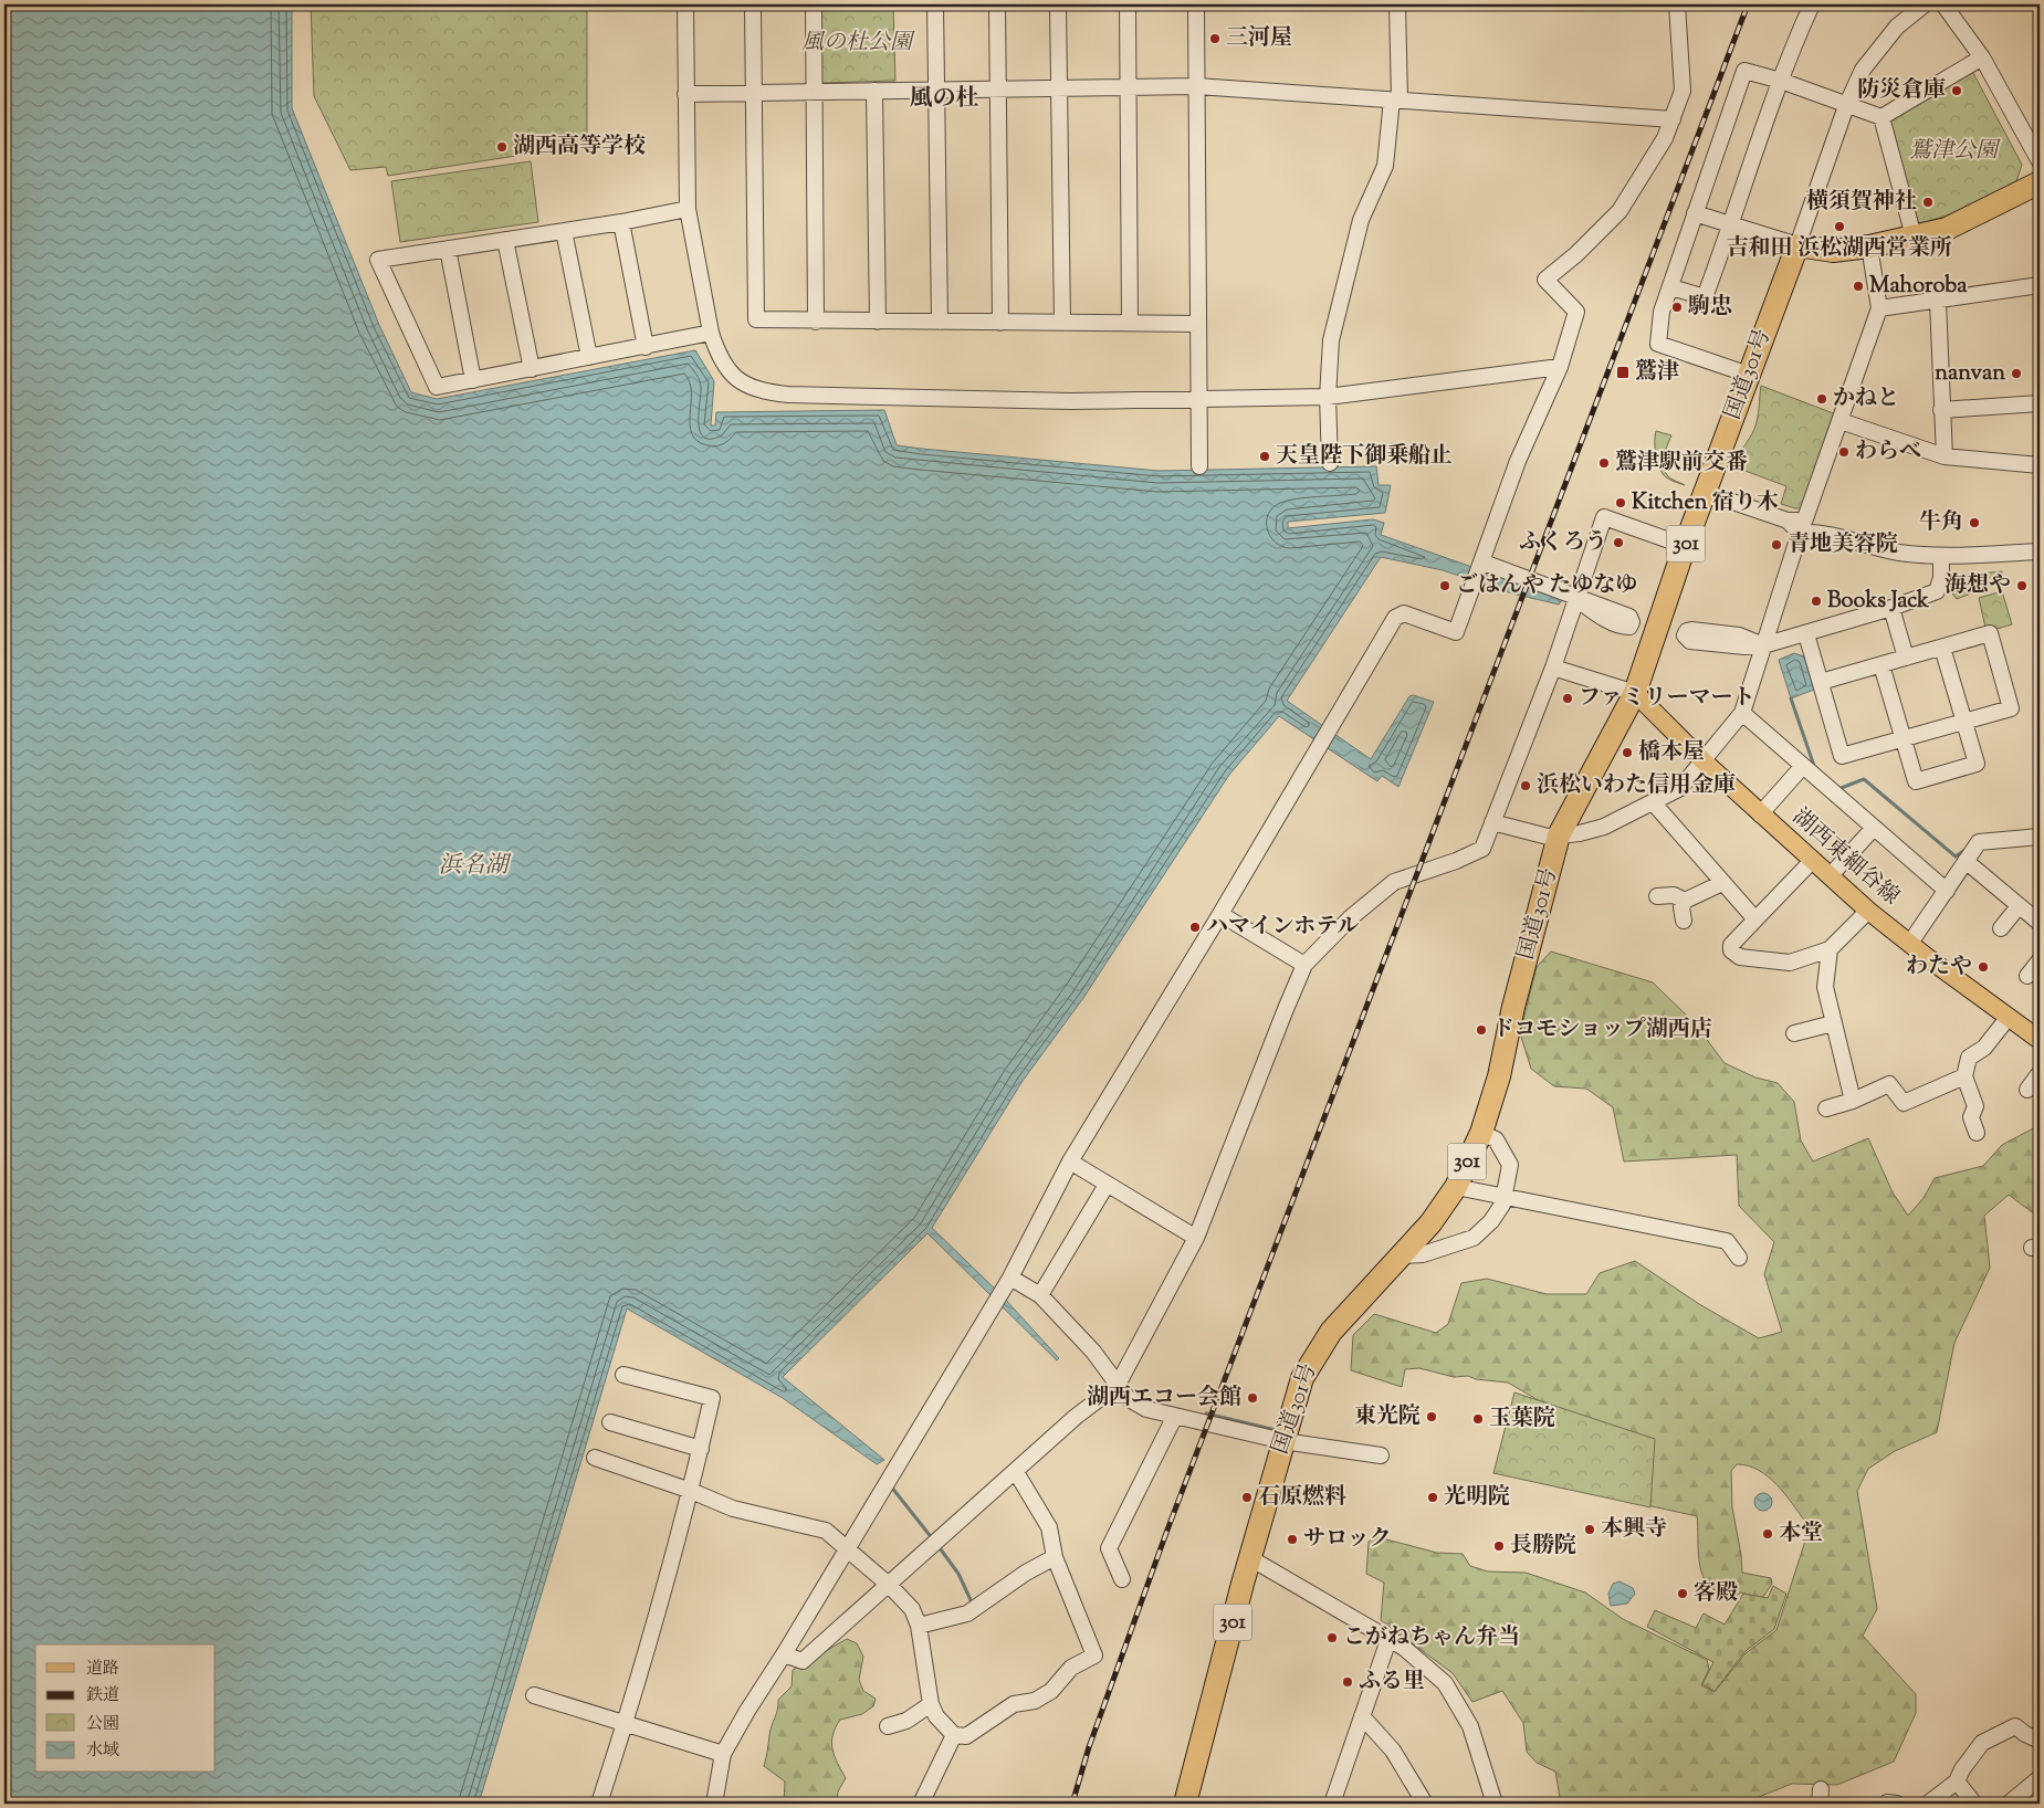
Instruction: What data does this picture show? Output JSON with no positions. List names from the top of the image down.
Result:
{
  "streets": {
    "highway": ["国道301号", "301"],
    "main road": ["湖西東細谷線"]
  },
  "crossings": [
    ["国道301号", "湖西東細谷線"]
  ],
  "districts": ["風の杜"],
  "water": ["浜名湖"],
  "parks": ["風の杜公園", "鷲津公園"],
  "places": {
    "other": [
      "三河屋",
      "防災倉庫",
      "湖西高等学校",
      "横須賀神社",
      "吉和田 浜松湖西営業所",
      "Mahoroba",
      "駒忠",
      "nanvan",
      "かねと",
      "わらべ",
      "天皇陛下御乗船止",
      "鷲津駅前交番",
      "Kitchen 宿り木",
      "牛角",
      "ふくろう",
      "青地美容院",
      "ごはんや たゆなゆ",
      "海想や",
      "Books Jack",
      "ファミリーマート",
      "橋本屋",
      "浜松いわた信用金庫",
      "ハマインホテル",
      "わたや",
      "ドコモショップ湖西店",
      "湖西エコー会館",
      "東光院",
      "玉葉院",
      "石原燃料",
      "光明院",
      "本興寺",
      "本堂",
      "サロック",
      "長勝院",
      "客殿",
      "こがねちゃん弁当",
      "ふる里"
    ],
    "transit": ["鷲津"]
  },
  "legend": [
    "道路",
    "鉄道",
    "公園",
    "水域"
  ]
}
